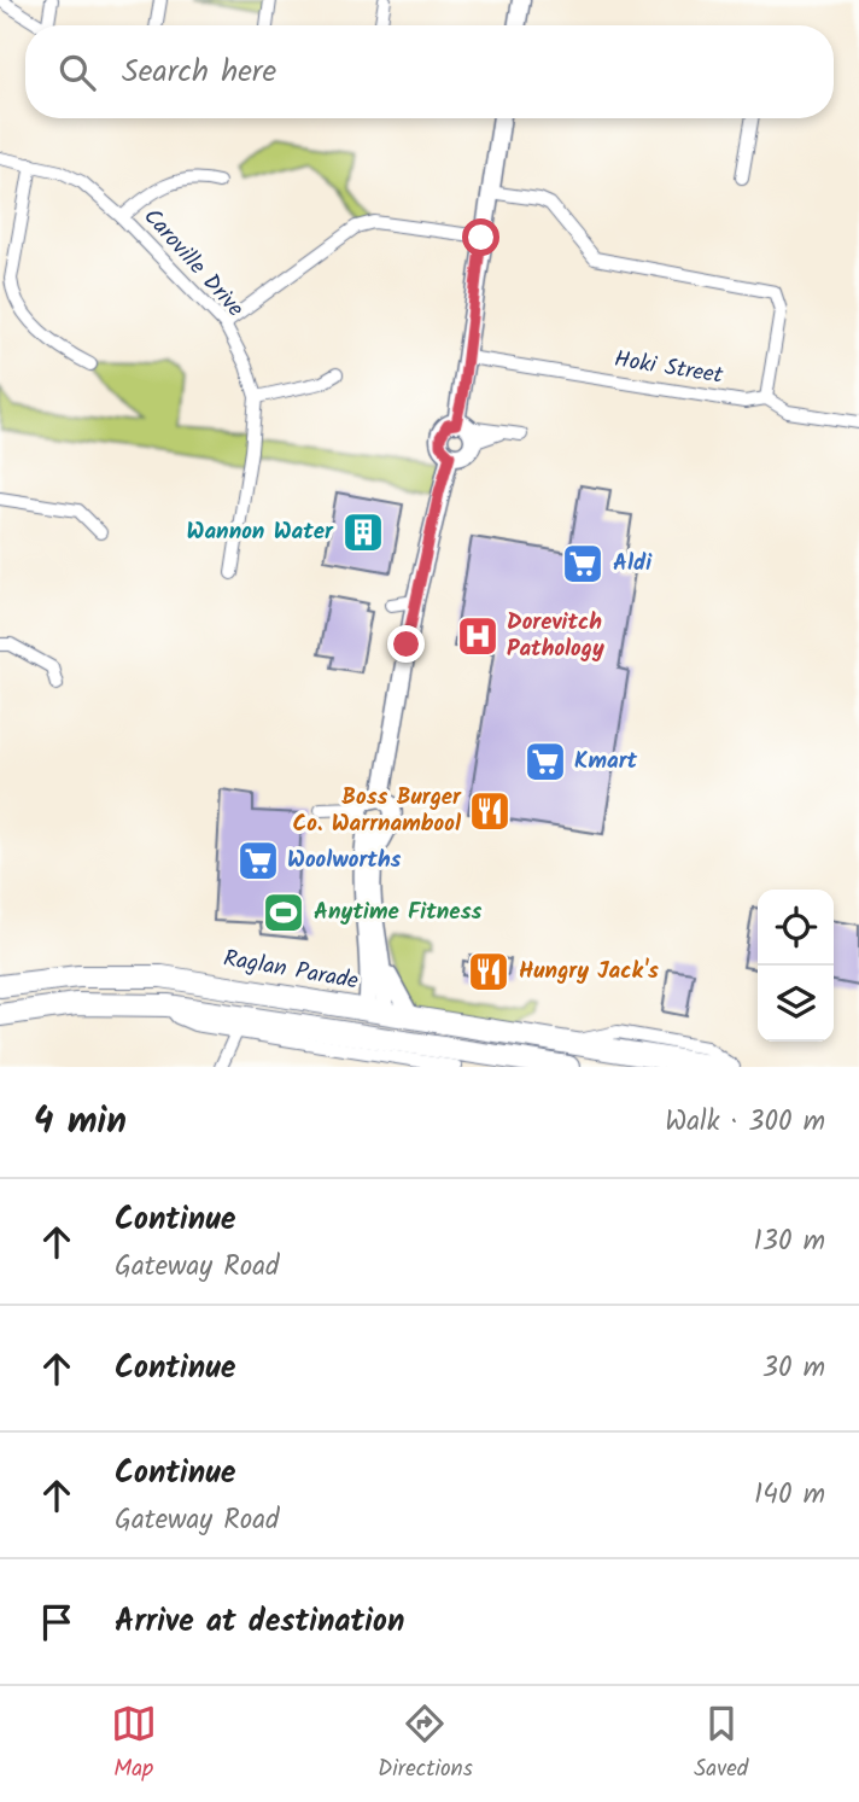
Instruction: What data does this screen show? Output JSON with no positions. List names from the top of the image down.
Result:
{
  "streets": {
    "highway": ["Raglan Parade"],
    "street": ["Caroville Drive", "Hoki Street"]
  },
  "places": {
    "building": ["Wannon Water"],
    "supermarket": ["Aldi", "Kmart", "Woolworths"],
    "hospital": ["Dorevitch Pathology"],
    "restaurant": ["Boss Burger Co. Warrnambool", "Hungry Jack's"],
    "sports": ["Anytime Fitness"]
  },
  "page": {
    "search": "Search here",
    "heading": ["4 min", "Walk · 300 m"],
    "list": [
      ["Continue", "Gateway Road", "130 m"],
      ["Continue", "30 m"],
      ["Continue", "Gateway Road", "140 m"],
      "Arrive at destination"
    ],
    "nav": ["Map", "Directions", "Saved"]
  }
}
